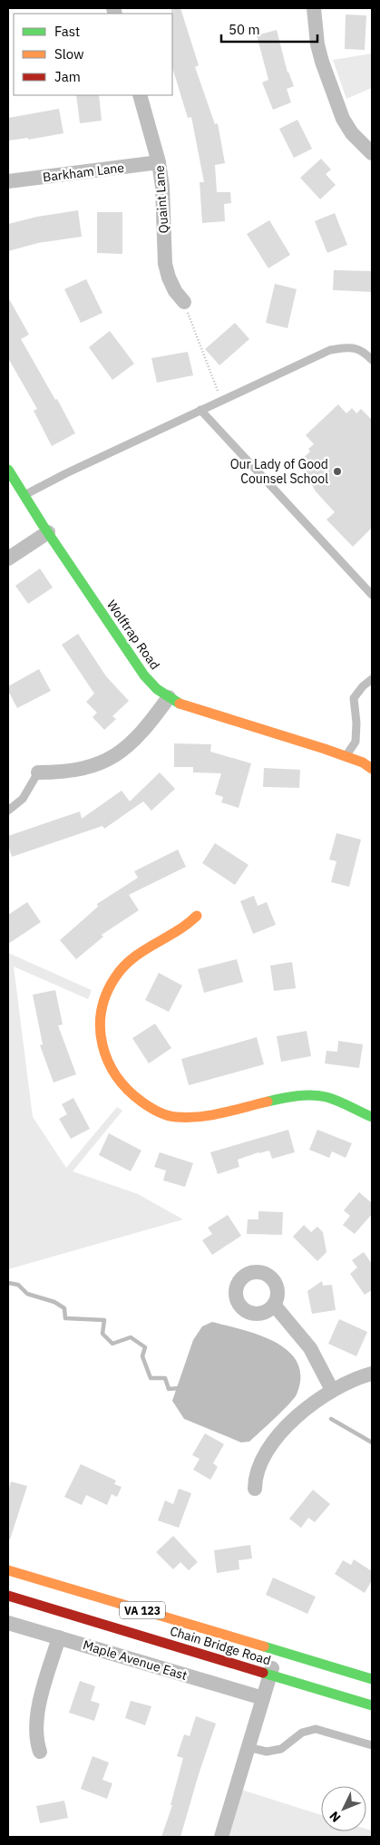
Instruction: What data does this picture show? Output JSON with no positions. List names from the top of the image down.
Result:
{
  "streets": {
    "street": [
      "Barkham Lane",
      "Quaint Lane",
      "Wolftrap Road",
      "VA 123",
      "Chain Bridge Road",
      "Maple Avenue East"
    ]
  },
  "crossings": [
    ["Barkham Lane", "Quaint Lane"]
  ],
  "places": ["Our Lady of Good Counsel School"],
  "legend": ["Fast", "Slow", "Jam"],
  "scale_bar": "50 m",
  "north": "bottom left"
}
